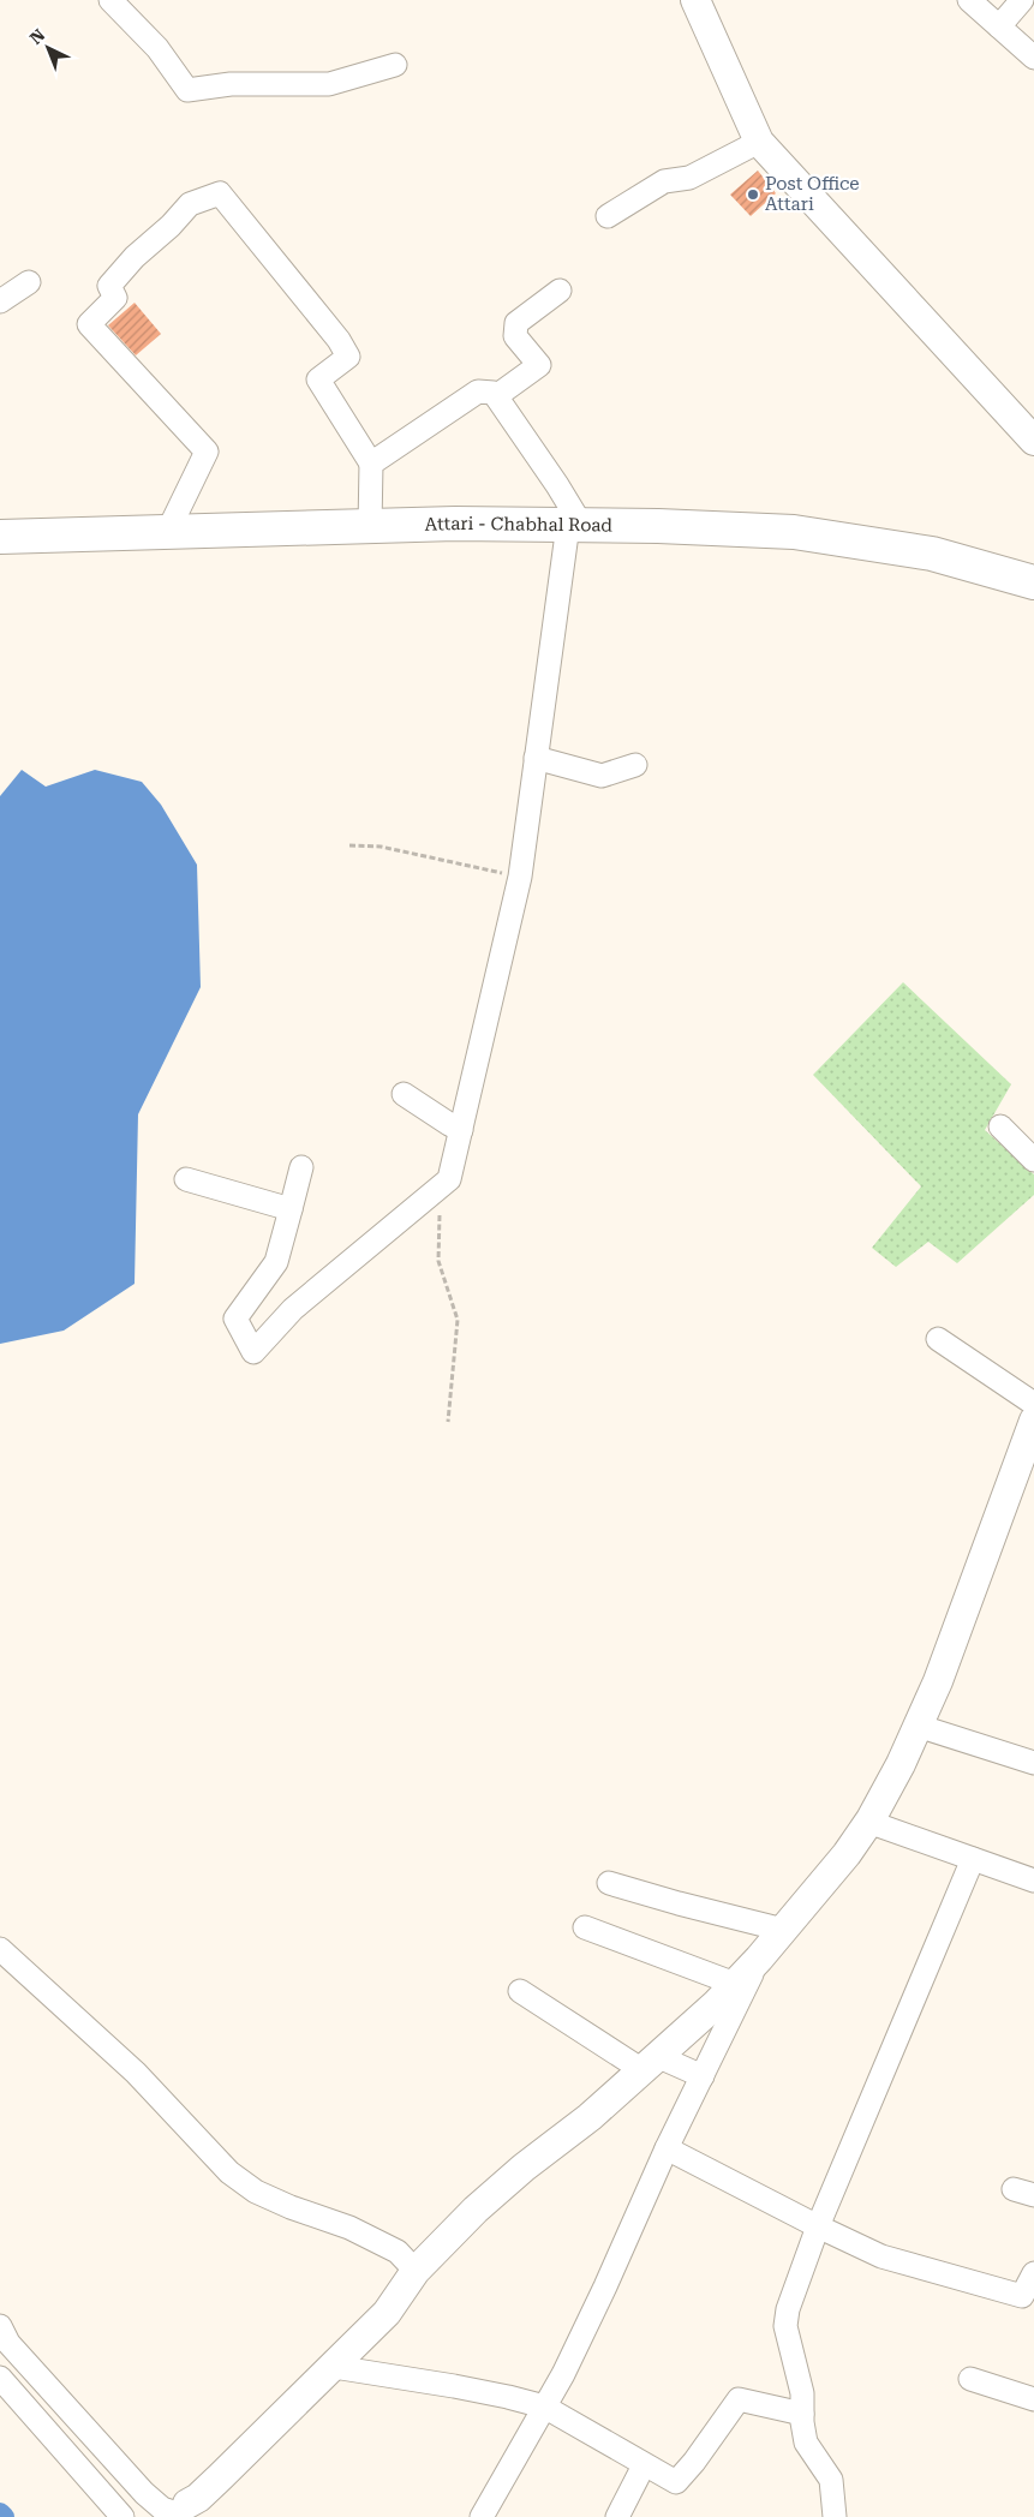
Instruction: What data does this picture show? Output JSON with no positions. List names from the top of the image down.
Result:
{
  "streets": {
    "main road": ["Attari - Chabhal Road"]
  },
  "places": ["Post Office Attari"],
  "north": "top left"
}
